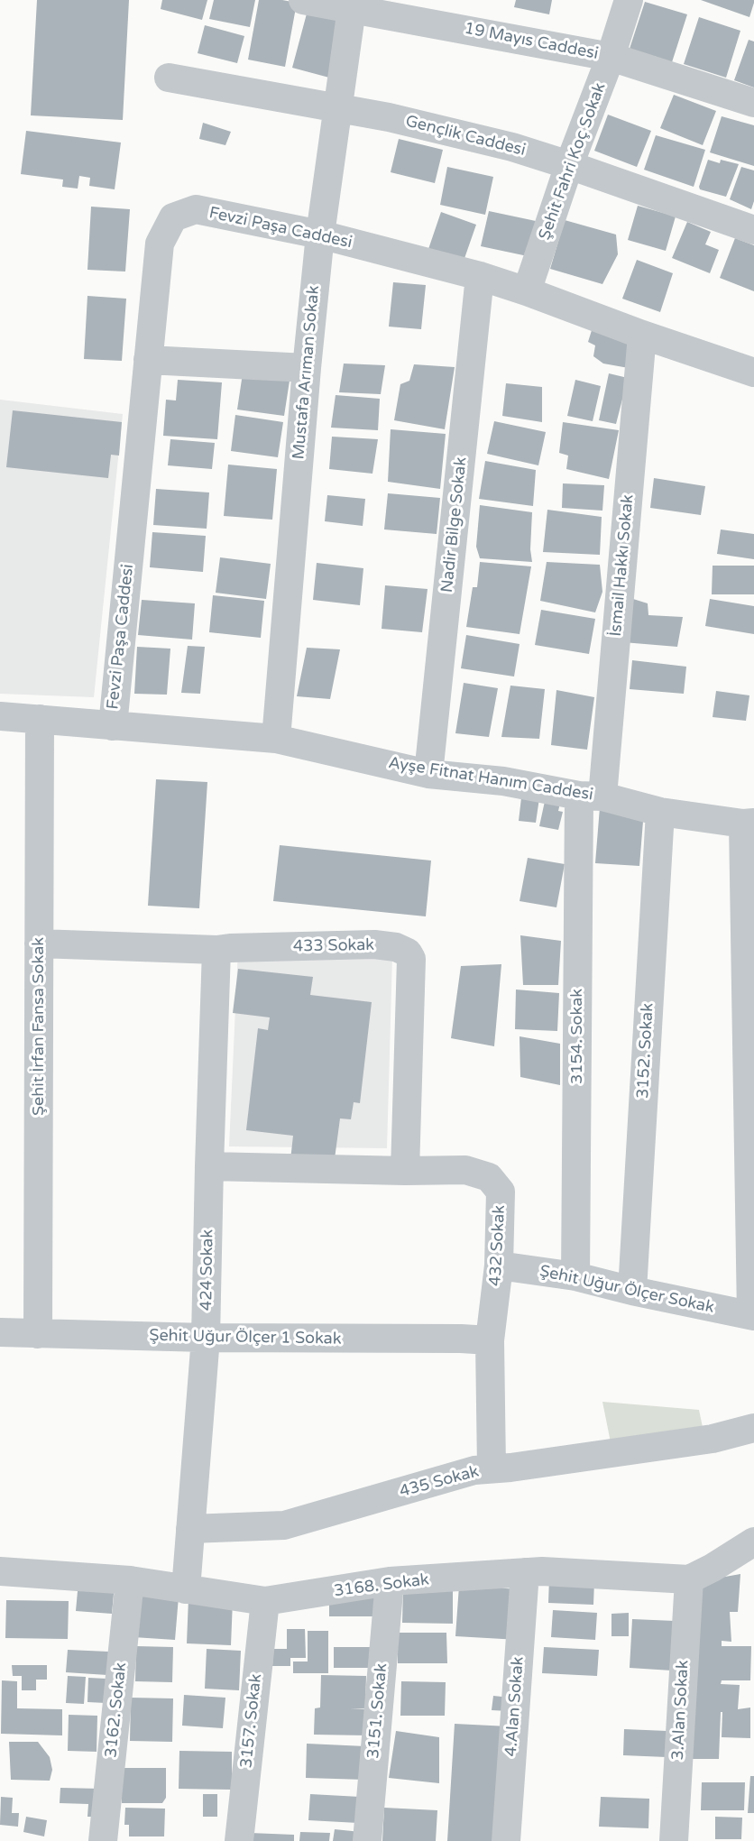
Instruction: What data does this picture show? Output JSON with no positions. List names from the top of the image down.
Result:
{
  "streets": {
    "street": [
      "19 Mayıs Caddesi",
      "Gençlik Caddesi",
      "Şehit Fahri Koç Sokak",
      "Fevzi Paşa Caddesi",
      "Mustafa Arıman Sokak",
      "Nadir Bilge Sokak",
      "İsmail Hakkı Sokak",
      "Ayşe Fitnat Hanım Caddesi",
      "433 Sokak",
      "Şehit İrfan Fansa Sokak",
      "3154. Sokak",
      "3152. Sokak",
      "432 Sokak",
      "424 Sokak",
      "Şehit Uğur Ölçer Sokak",
      "Şehit Uğur Ölçer 1 Sokak",
      "435 Sokak",
      "3168. Sokak",
      "4.Alan Sokak",
      "3162. Sokak",
      "3.Alan Sokak",
      "3151. Sokak",
      "3157. Sokak"
    ]
  },
  "crossings": [
    ["19 Mayıs Caddesi", "Şehit Fahri Koç Sokak"],
    ["19 Mayıs Caddesi", "Mustafa Arıman Sokak"],
    ["Gençlik Caddesi", "Şehit Fahri Koç Sokak"],
    ["Gençlik Caddesi", "Mustafa Arıman Sokak"],
    ["Şehit Fahri Koç Sokak", "Fevzi Paşa Caddesi"],
    ["Fevzi Paşa Caddesi", "Mustafa Arıman Sokak"],
    ["Fevzi Paşa Caddesi", "Nadir Bilge Sokak"],
    ["Fevzi Paşa Caddesi", "İsmail Hakkı Sokak"],
    ["Fevzi Paşa Caddesi", "Ayşe Fitnat Hanım Caddesi"],
    ["Mustafa Arıman Sokak", "Ayşe Fitnat Hanım Caddesi"],
    ["Nadir Bilge Sokak", "Ayşe Fitnat Hanım Caddesi"],
    ["İsmail Hakkı Sokak", "Ayşe Fitnat Hanım Caddesi"],
    ["İsmail Hakkı Sokak", "3154. Sokak"],
    ["Ayşe Fitnat Hanım Caddesi", "Şehit İrfan Fansa Sokak"],
    ["Ayşe Fitnat Hanım Caddesi", "3154. Sokak"],
    ["Ayşe Fitnat Hanım Caddesi", "3152. Sokak"],
    ["433 Sokak", "Şehit İrfan Fansa Sokak"],
    ["433 Sokak", "432 Sokak"],
    ["433 Sokak", "424 Sokak"],
    ["Şehit İrfan Fansa Sokak", "Şehit Uğur Ölçer 1 Sokak"],
    ["3154. Sokak", "Şehit Uğur Ölçer Sokak"],
    ["3152. Sokak", "Şehit Uğur Ölçer Sokak"],
    ["432 Sokak", "424 Sokak"],
    ["432 Sokak", "Şehit Uğur Ölçer Sokak"],
    ["432 Sokak", "Şehit Uğur Ölçer 1 Sokak"],
    ["432 Sokak", "435 Sokak"],
    ["424 Sokak", "Şehit Uğur Ölçer 1 Sokak"],
    ["424 Sokak", "435 Sokak"],
    ["424 Sokak", "3168. Sokak"],
    ["3168. Sokak", "4.Alan Sokak"],
    ["3168. Sokak", "3162. Sokak"],
    ["3168. Sokak", "3.Alan Sokak"],
    ["3168. Sokak", "3151. Sokak"],
    ["3168. Sokak", "3157. Sokak"]
  ]
}
